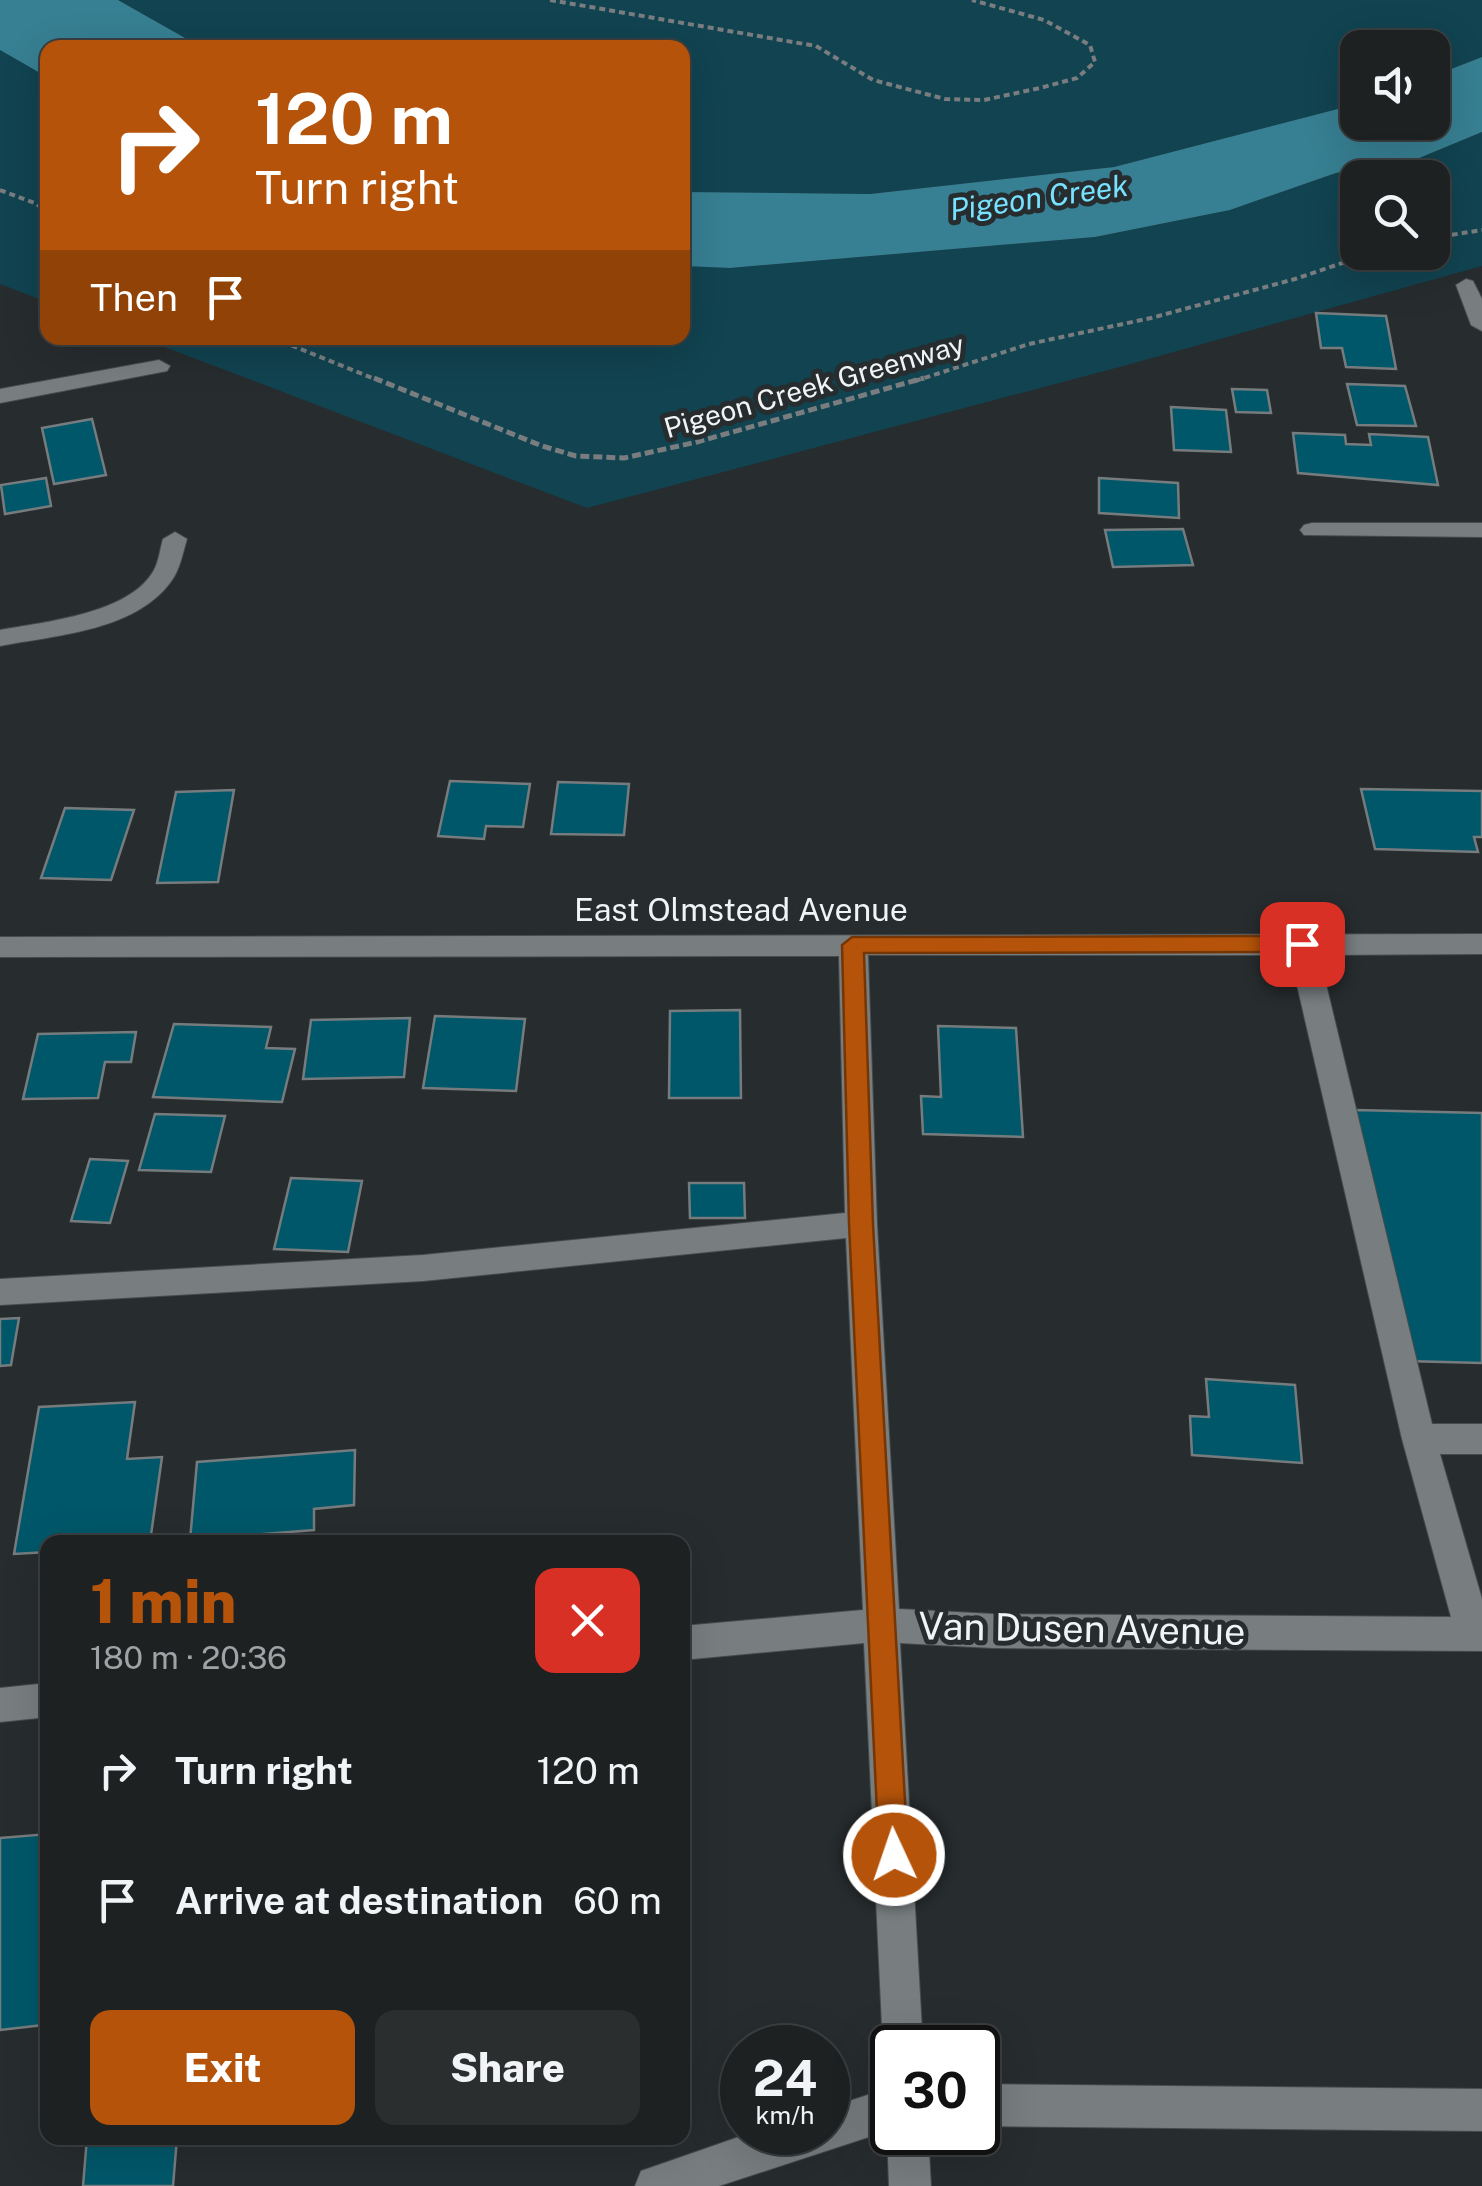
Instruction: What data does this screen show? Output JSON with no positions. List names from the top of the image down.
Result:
{
  "streets": {
    "street": ["East Olmstead Avenue", "Van Dusen Avenue"],
    "path": ["Pigeon Creek Greenway"]
  },
  "water": ["Pigeon Creek"],
  "page": {
    "turn": ["120 m", "Turn right"],
    "then": "Then",
    "heading": ["1 min", "180 m · 20:36"],
    "list": [
      {
        "name": "Turn right",
        "value": "120 m"
      },
      {
        "name": "Arrive at destination",
        "value": "60 m"
      }
    ],
    "buttons": ["Exit", "Share"],
    "speed": "24 km/h",
    "limit": "30"
  }
}
